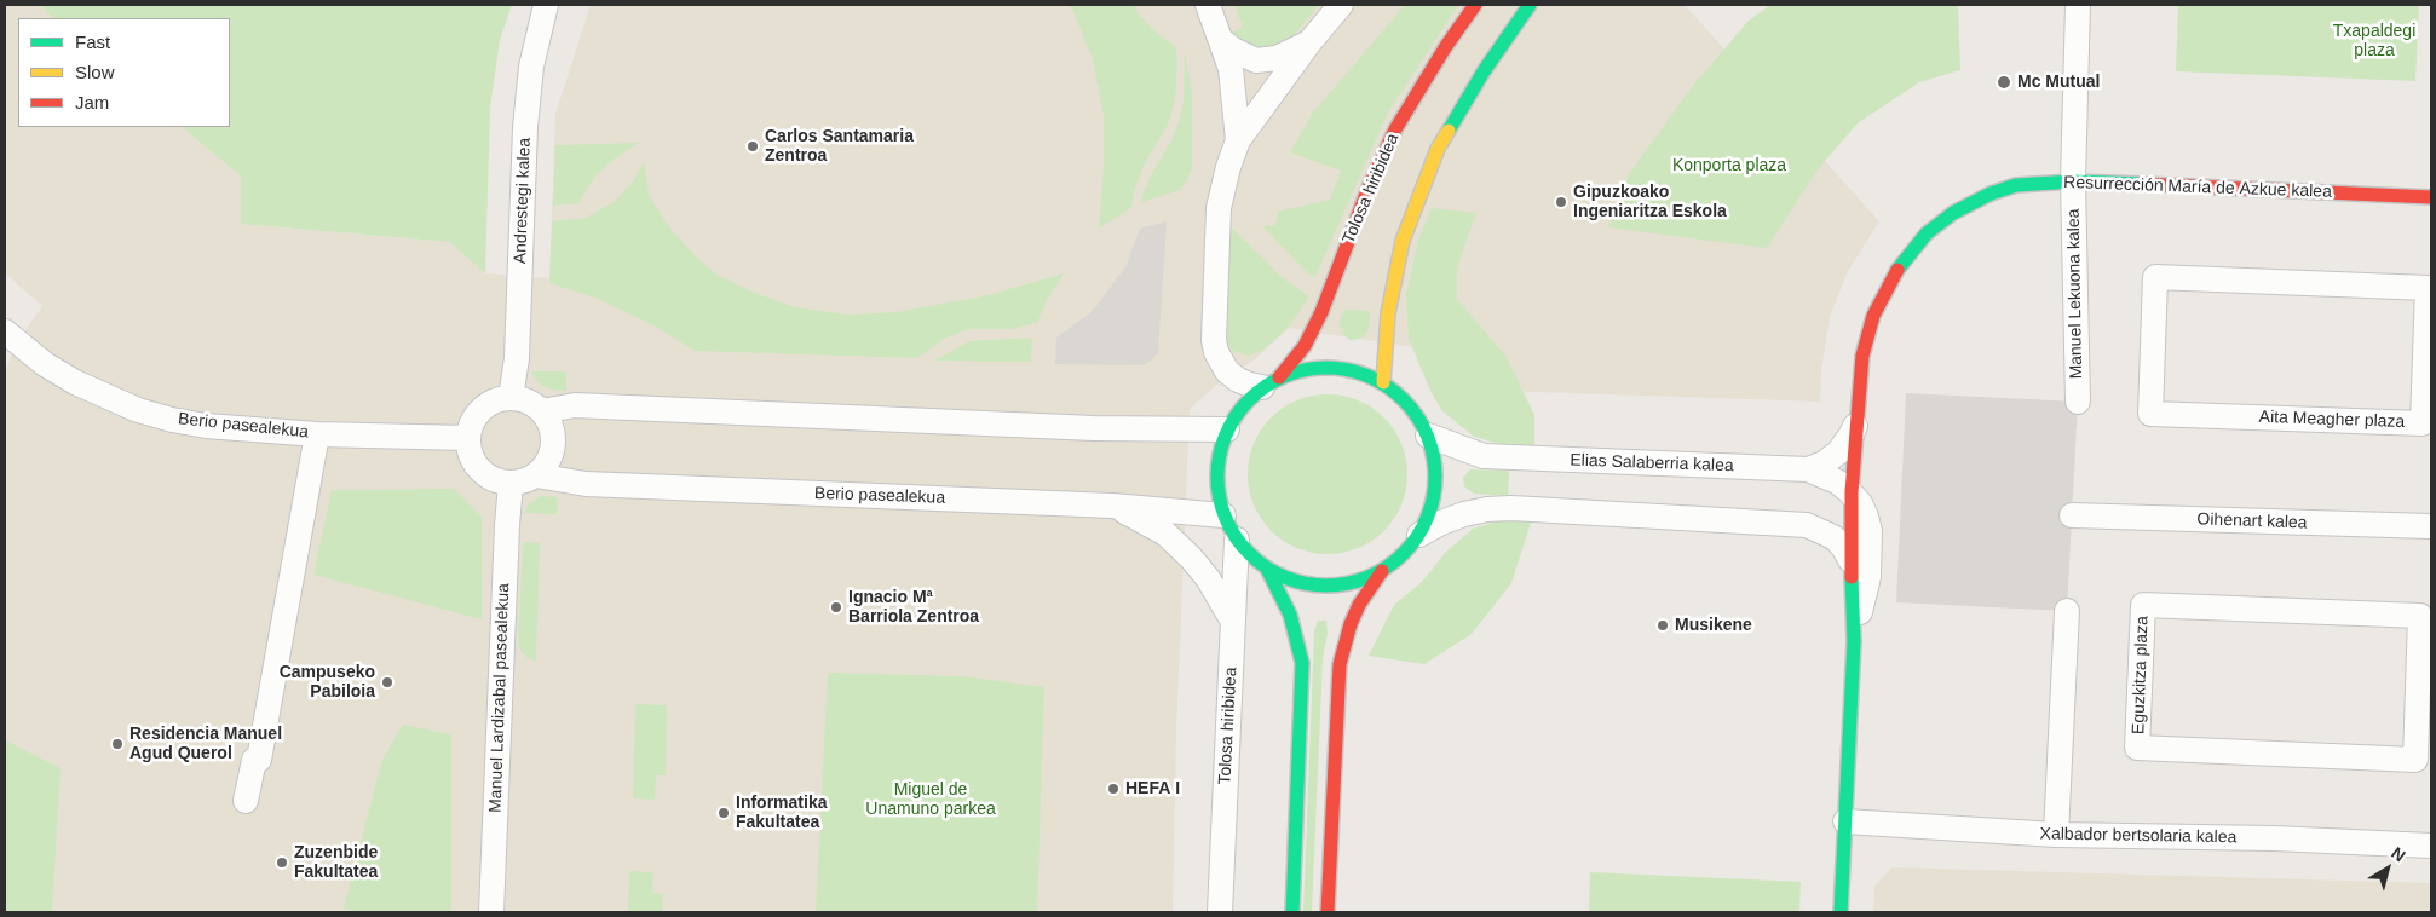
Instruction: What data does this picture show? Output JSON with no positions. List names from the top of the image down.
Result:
{
  "streets": {
    "main road": ["Resurrección María de Azkue kalea", "Tolosa hiribidea"],
    "street": [
      "Andrestegi kalea",
      "Manuel Lekuona kalea",
      "Aita Meagher plaza",
      "Berio pasealekua",
      "Elias Salaberria kalea",
      "Oihenart kalea",
      "Eguzkitza plaza",
      "Manuel Lardizabal pasealekua",
      "Xalbador bertsolaria kalea"
    ]
  },
  "crossings": [
    ["Resurrección María de Azkue kalea", "Manuel Lekuona kalea"],
    ["Resurrección María de Azkue kalea", "Elias Salaberria kalea"],
    ["Resurrección María de Azkue kalea", "Xalbador bertsolaria kalea"],
    ["Tolosa hiribidea", "Berio pasealekua"],
    ["Andrestegi kalea", "Berio pasealekua"],
    ["Andrestegi kalea", "Manuel Lardizabal pasealekua"],
    ["Berio pasealekua", "Manuel Lardizabal pasealekua"]
  ],
  "parks": ["Txapaldegi plaza", "Konporta plaza", "Miguel de Unamuno parkea"],
  "places": [
    "Mc Mutual",
    "Carlos Santamaria Zentroa",
    "Gipuzkoako Ingeniaritza Eskola",
    "Ignacio Mª Barriola Zentroa",
    "Musikene",
    "Campuseko Pabiloia",
    "Residencia Manuel Agud Querol",
    "HEFA I",
    "Informatika Fakultatea",
    "Zuzenbide Fakultatea"
  ],
  "legend": ["Fast", "Slow", "Jam"],
  "north": "top right"
}
